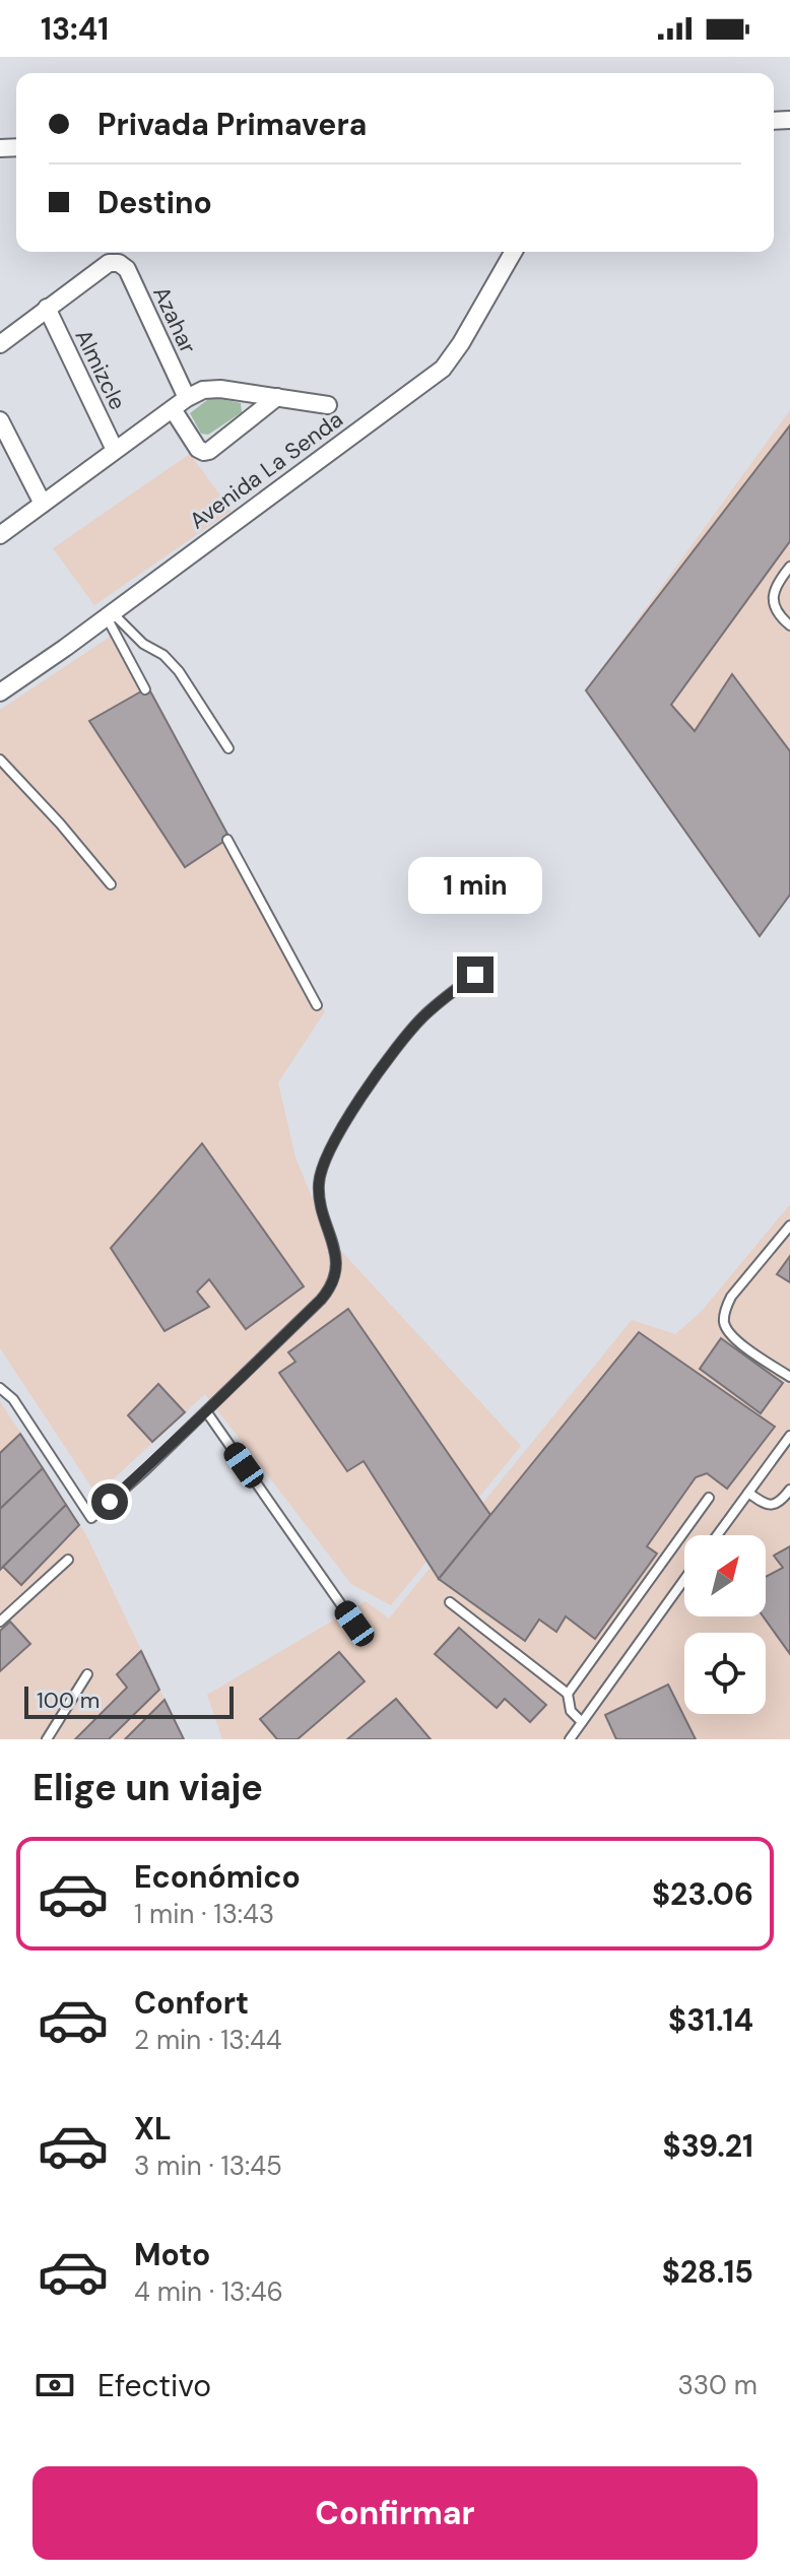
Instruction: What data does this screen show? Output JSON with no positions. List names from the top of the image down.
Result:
{
  "streets": {
    "street": ["Azahar", "Almizcle", "Avenida La Senda"]
  },
  "crossings": [
    ["Azahar", "Almizcle"]
  ],
  "scale_bar": "100 m",
  "north": "top right",
  "page": {
    "status": "13:41",
    "banner": ["Privada Primavera", "Destino"],
    "bubble": "1 min",
    "scale": "100 m",
    "heading": "Elige un viaje",
    "list": [
      {
        "name": "Económico",
        "note": "1 min · 13:43",
        "value": "$23.06"
      },
      {
        "name": "Confort",
        "note": "2 min · 13:44",
        "value": "$31.14"
      },
      {
        "name": "XL",
        "note": "3 min · 13:45",
        "value": "$39.21"
      },
      {
        "name": "Moto",
        "note": "4 min · 13:46",
        "value": "$28.15"
      }
    ],
    "pay": ["Efectivo", "330 m"],
    "buttons": "Confirmar"
  }
}
